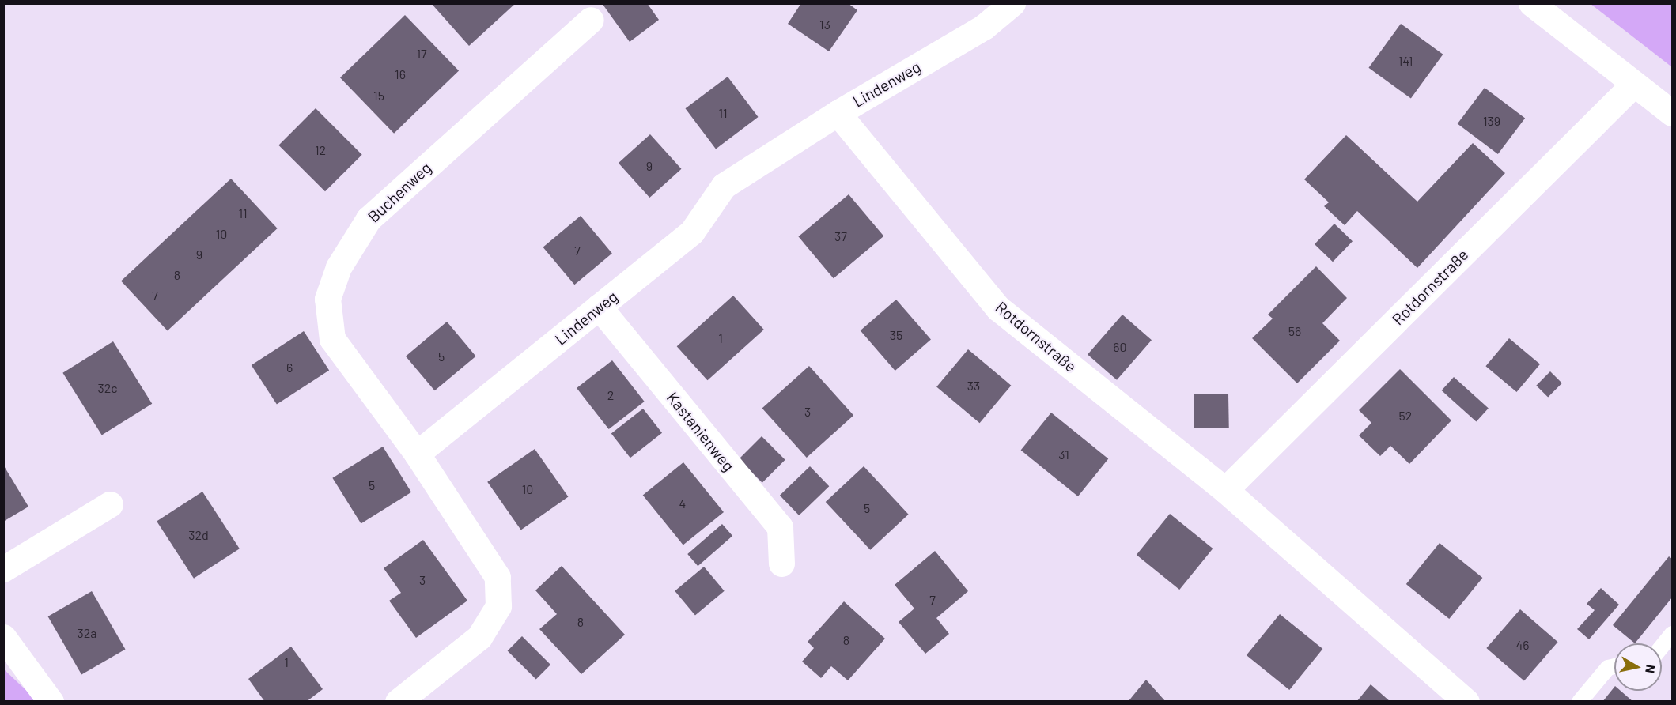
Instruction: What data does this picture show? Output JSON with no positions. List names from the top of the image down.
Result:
{
  "streets": {
    "street": [
      "Lindenweg",
      "Buchenweg",
      "Rotdornstraße",
      "Kastanienweg"
    ]
  },
  "crossings": [
    ["Lindenweg", "Buchenweg"],
    ["Lindenweg", "Rotdornstraße"],
    ["Lindenweg", "Kastanienweg"]
  ],
  "house_numbers": [
    "13",
    "17",
    "141",
    "16",
    "15",
    "11",
    "139",
    "12",
    "9",
    "11",
    "10",
    "37",
    "7",
    "9",
    "8",
    "7",
    "56",
    "35",
    "1",
    "60",
    "5",
    "6",
    "33",
    "32c",
    "2",
    "3",
    "52",
    "31",
    "5",
    "10",
    "4",
    "5",
    "32d",
    "3",
    "7",
    "8",
    "32a",
    "8",
    "46",
    "1"
  ],
  "north": "right"
}
